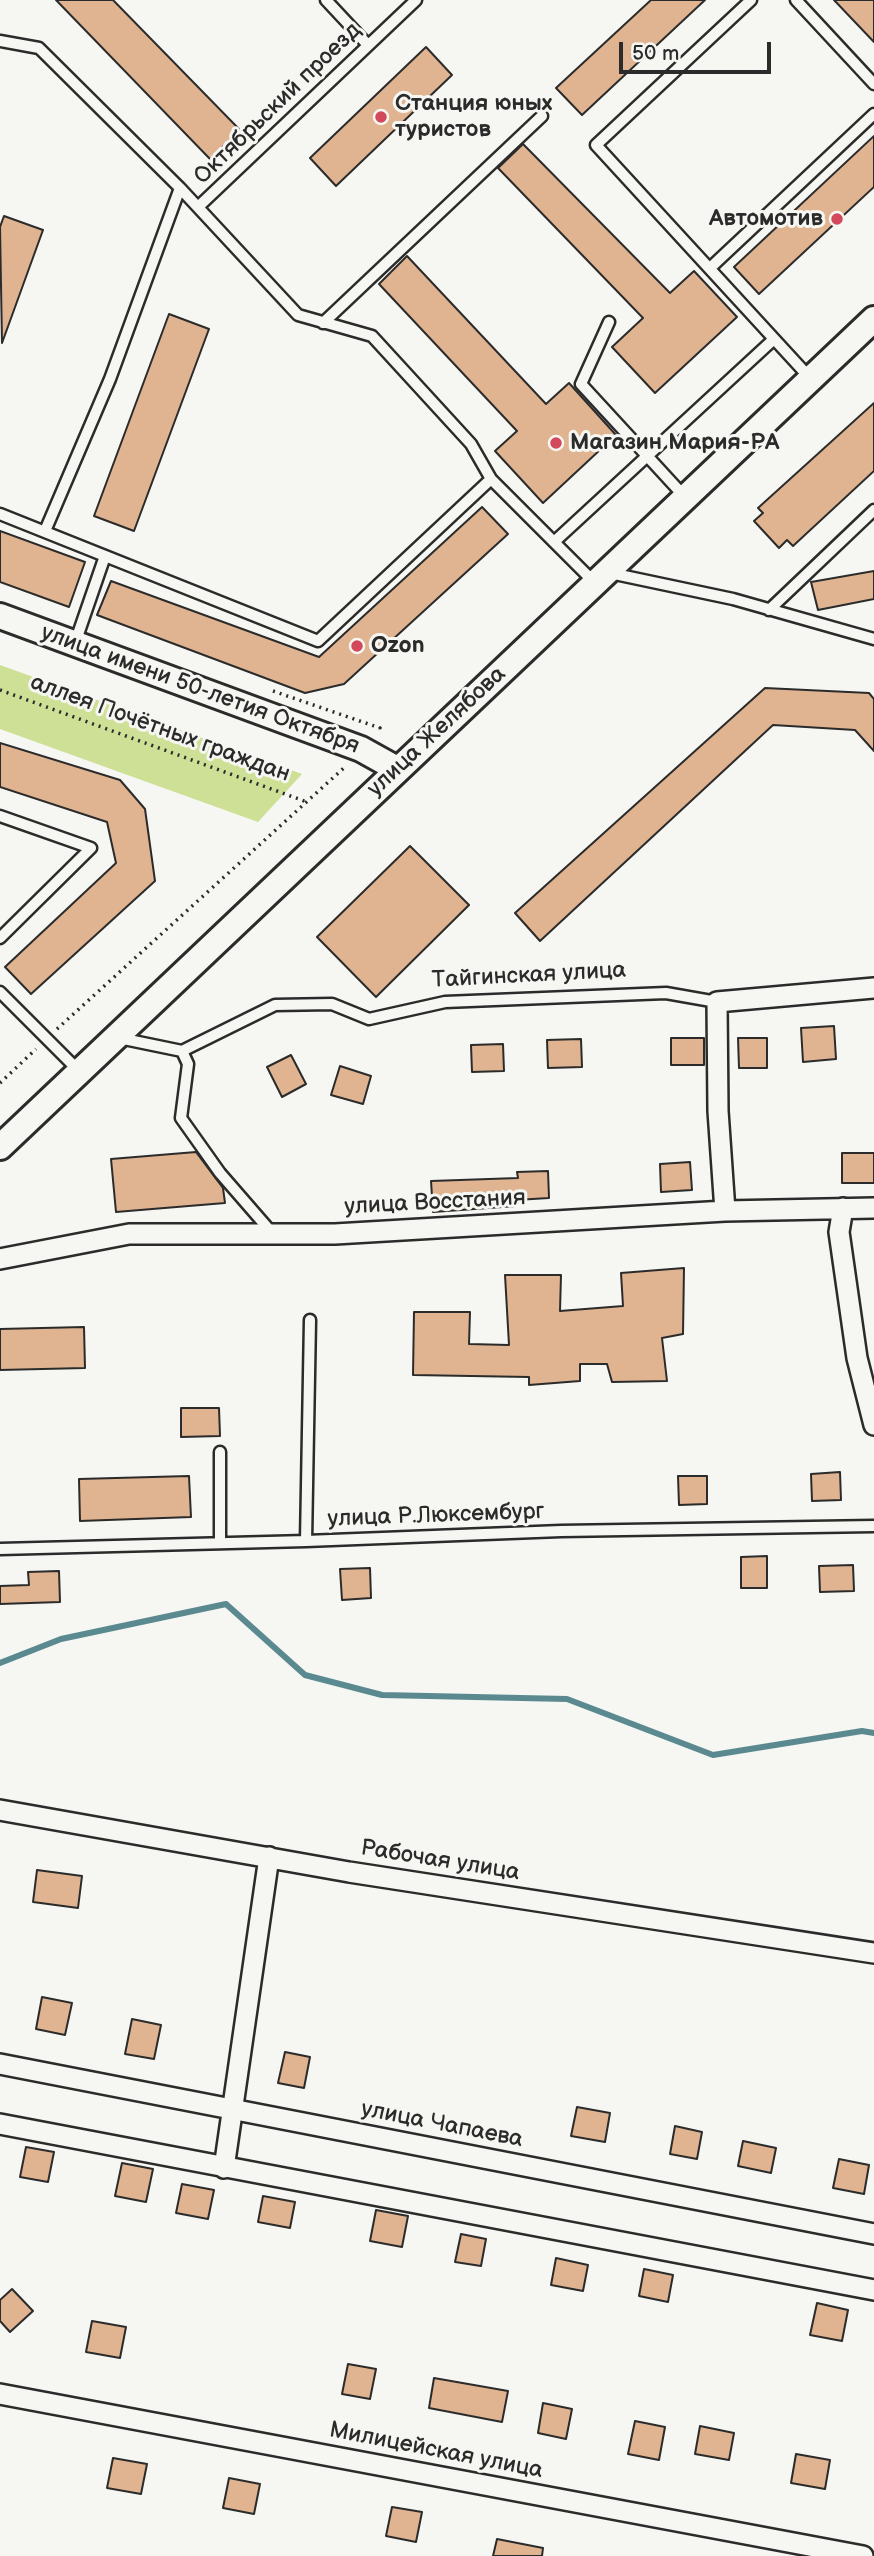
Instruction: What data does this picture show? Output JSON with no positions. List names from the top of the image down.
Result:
{
  "streets": {
    "street": [
      "улица имени 50-летия Октября",
      "улица Желябова",
      "Тайгинская улица",
      "улица Восстания",
      "Рабочая улица",
      "улица Чапаева",
      "Милицейская улица"
    ],
    "lane": ["Октябрьский проезд", "улица Р.Люксембург"],
    "path": ["аллея Почётных граждан"]
  },
  "crossings": [
    ["Октябрьский проезд", "улица Желябова"],
    ["улица имени 50-летия Октября", "улица Желябова"]
  ],
  "places": [
    "Станция юных туристов",
    "Автомотив",
    "Магазин Мария-РА",
    "Ozon"
  ],
  "scale_bar": "50 m"
}
